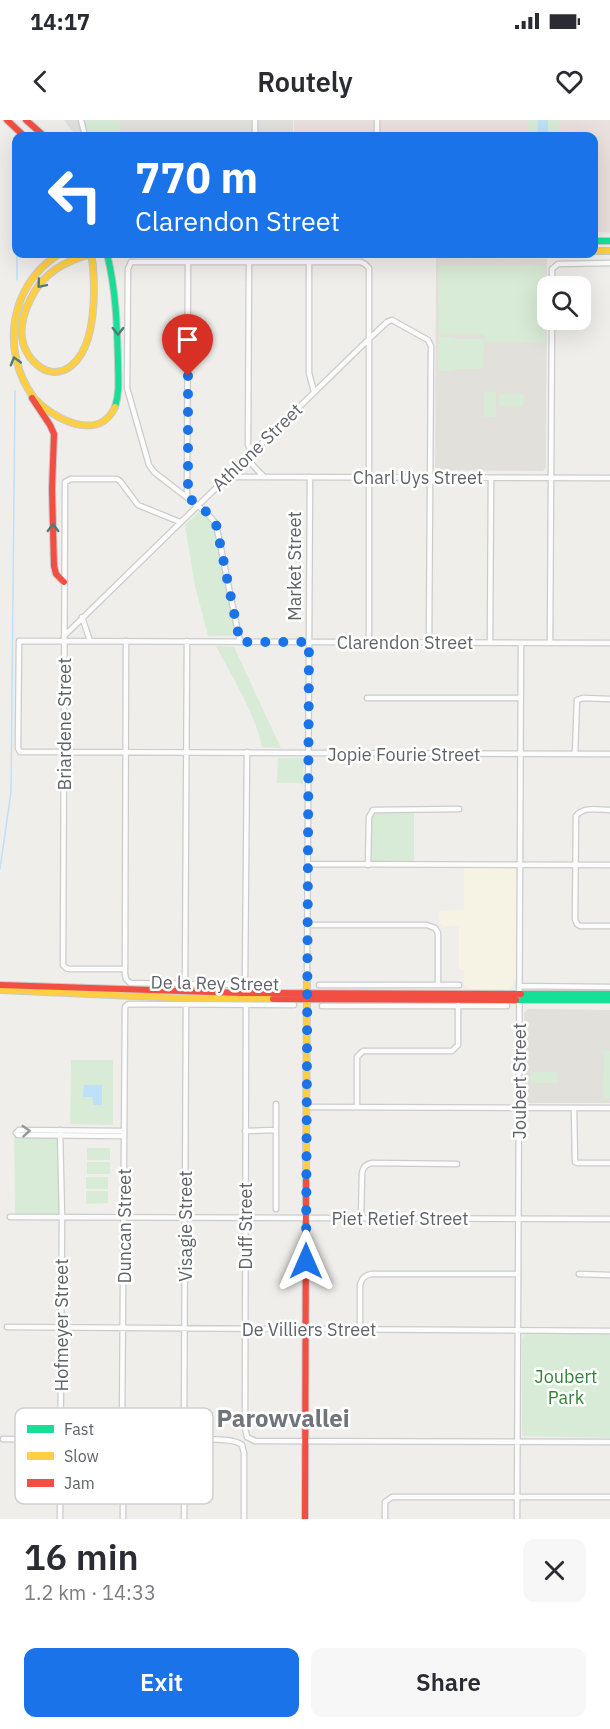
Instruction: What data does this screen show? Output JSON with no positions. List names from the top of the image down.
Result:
{
  "streets": {
    "main road": ["Market Street", "De la Rey Street"],
    "street": [
      "Athlone Street",
      "Charl Uys Street",
      "Clarendon Street",
      "Briardene Street",
      "Jopie Fourie Street",
      "Joubert Street",
      "Piet Retief Street",
      "Duncan Street",
      "Visagie Street",
      "Duff Street",
      "Hofmeyer Street",
      "De Villiers Street"
    ]
  },
  "crossings": [
    ["Athlone Street", "Charl Uys Street"],
    ["Athlone Street", "Clarendon Street"],
    ["Athlone Street", "Briardene Street"],
    ["Charl Uys Street", "Market Street"],
    ["Market Street", "Clarendon Street"],
    ["Market Street", "Jopie Fourie Street"],
    ["Market Street", "De la Rey Street"],
    ["Market Street", "Piet Retief Street"],
    ["Market Street", "Duff Street"],
    ["Market Street", "De Villiers Street"],
    ["Clarendon Street", "Briardene Street"],
    ["Clarendon Street", "Jopie Fourie Street"],
    ["Clarendon Street", "Joubert Street"],
    ["Briardene Street", "Jopie Fourie Street"],
    ["Briardene Street", "De la Rey Street"],
    ["Jopie Fourie Street", "De la Rey Street"],
    ["Jopie Fourie Street", "Joubert Street"],
    ["De la Rey Street", "Joubert Street"],
    ["De la Rey Street", "Duncan Street"],
    ["De la Rey Street", "Visagie Street"],
    ["De la Rey Street", "Duff Street"],
    ["Joubert Street", "Piet Retief Street"],
    ["Joubert Street", "De Villiers Street"],
    ["Piet Retief Street", "Duncan Street"],
    ["Piet Retief Street", "Visagie Street"],
    ["Piet Retief Street", "Duff Street"],
    ["Piet Retief Street", "Hofmeyer Street"],
    ["Duncan Street", "De Villiers Street"],
    ["Visagie Street", "De Villiers Street"],
    ["Duff Street", "De Villiers Street"],
    ["Hofmeyer Street", "De Villiers Street"]
  ],
  "districts": ["Parowvallei"],
  "parks": ["Joubert Park"],
  "legend": ["Fast", "Slow", "Jam"],
  "page": {
    "status": "14:17",
    "header": "Routely",
    "turn": ["770 m", "Clarendon Street"],
    "heading": ["16 min", "1.2 km · 14:33"],
    "buttons": ["Exit", "Share"]
  }
}
